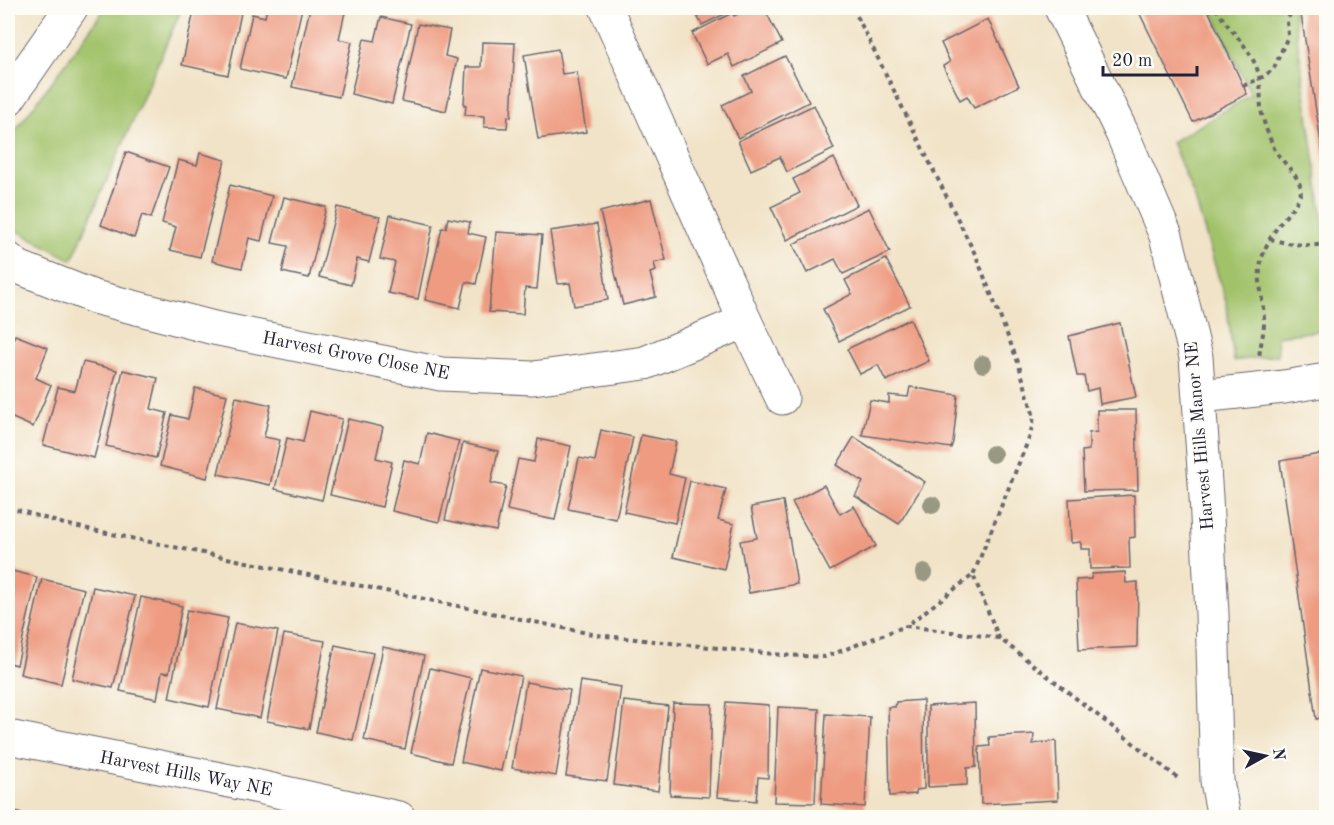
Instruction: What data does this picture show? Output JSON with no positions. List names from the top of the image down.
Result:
{
  "streets": {
    "street": ["Harvest Grove Close NE", "Harvest Hills Manor NE", "Harvest Hills Way NE"]
  },
  "scale_bar": "20 m",
  "north": "right"
}
